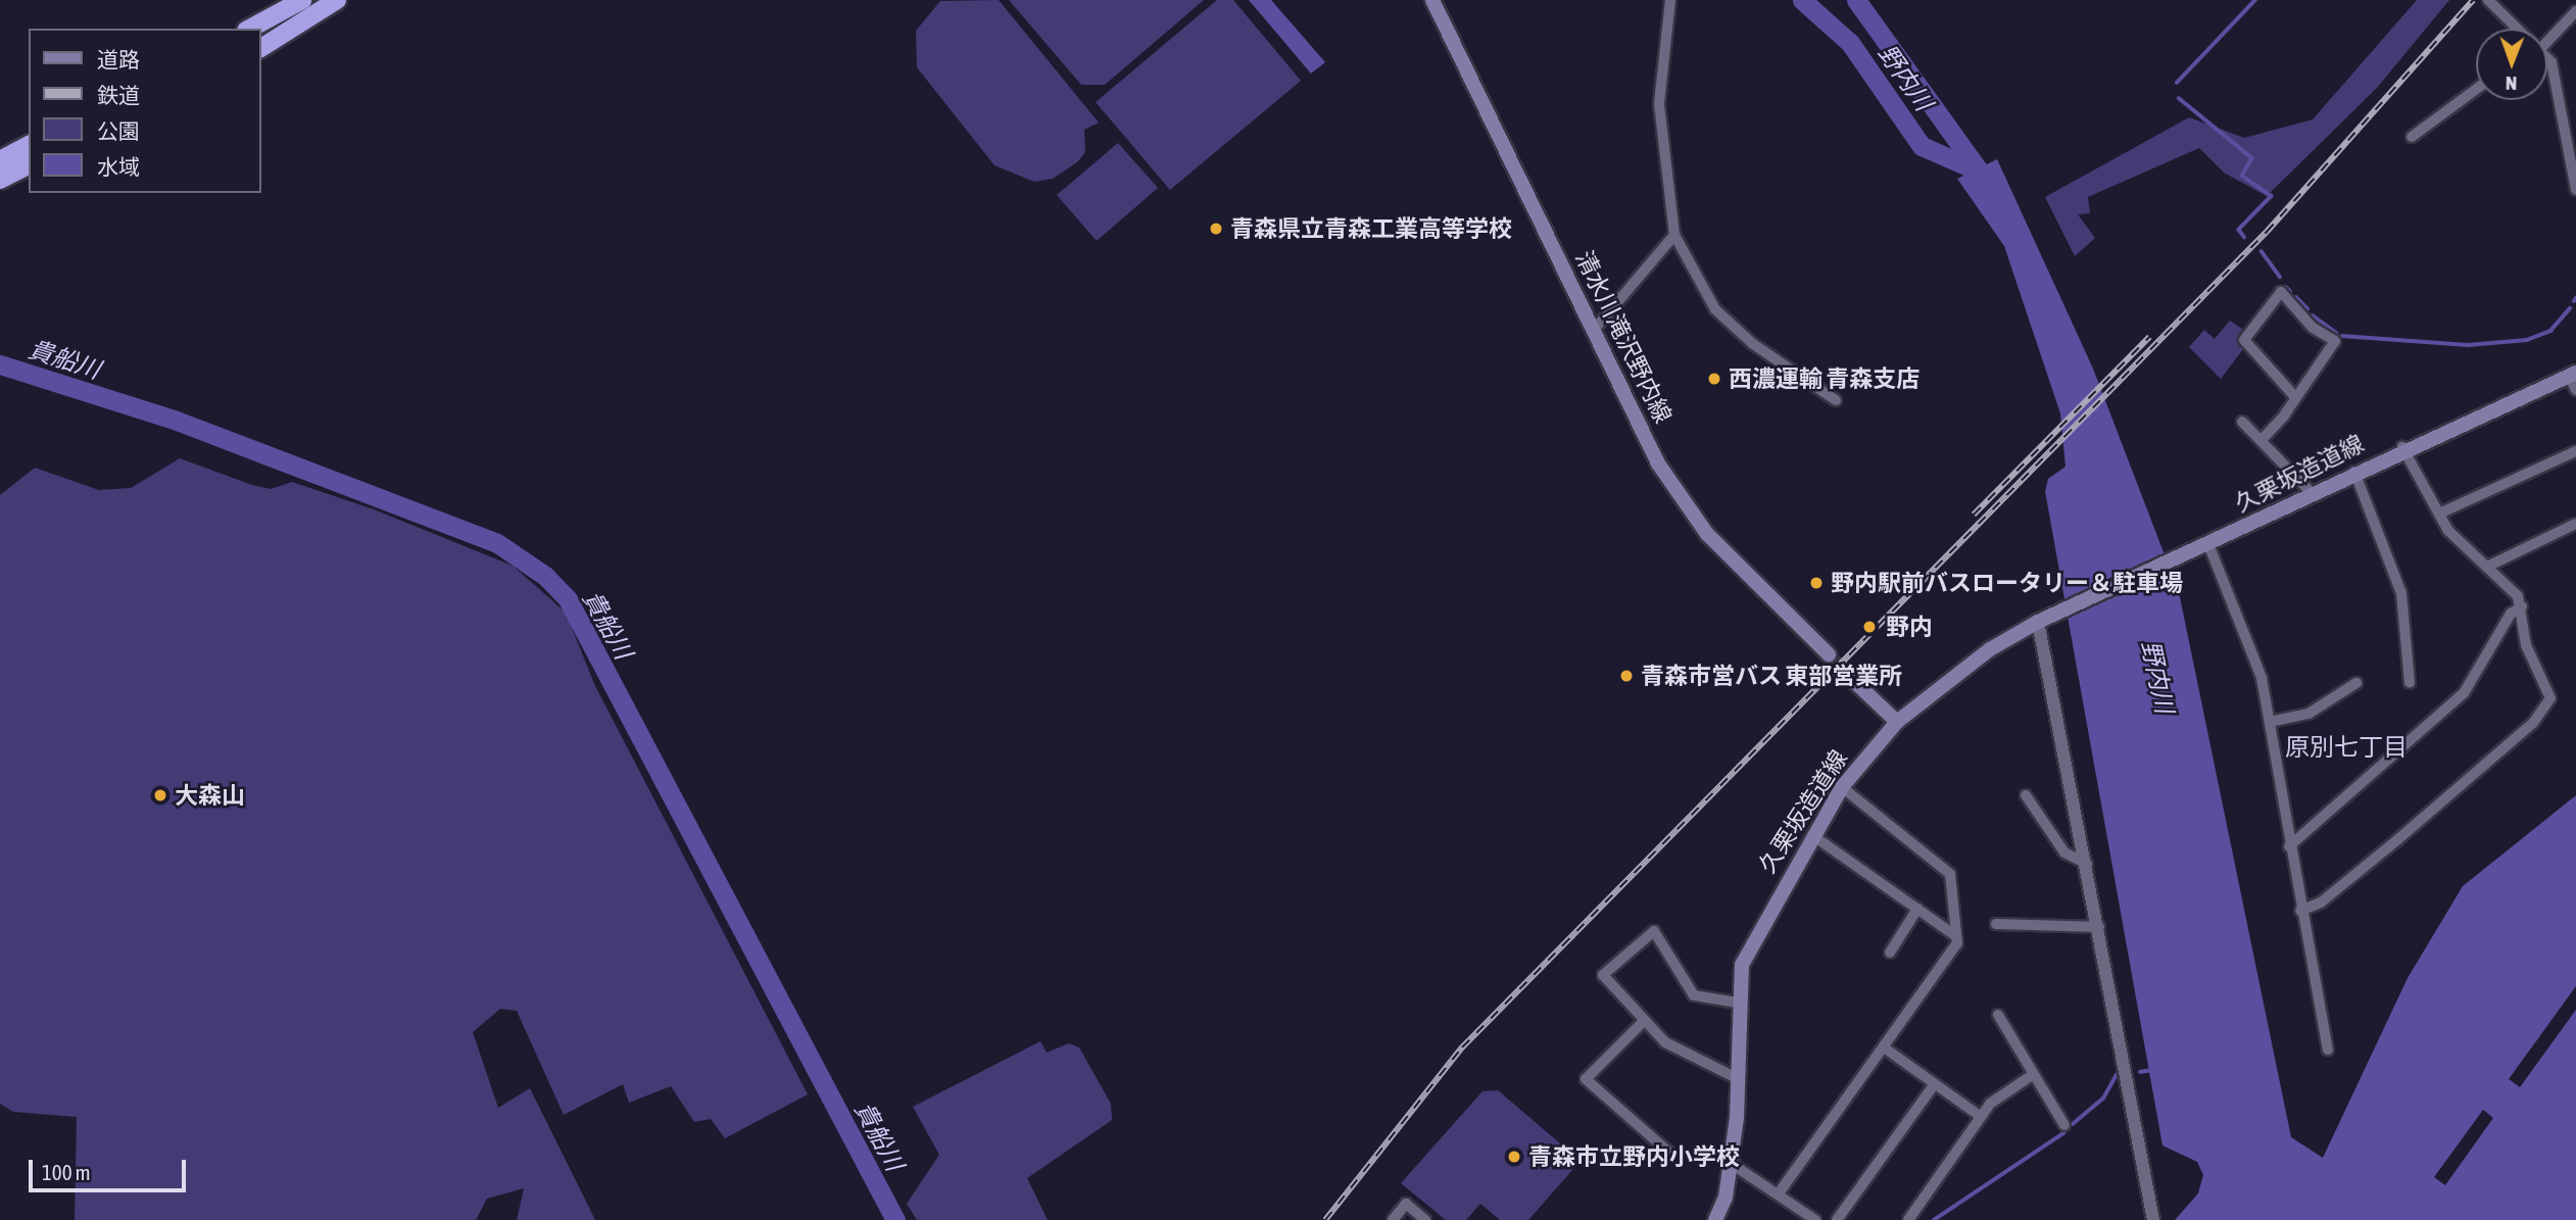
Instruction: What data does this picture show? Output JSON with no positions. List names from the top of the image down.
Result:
{
  "streets": {
    "main road": ["清水川滝沢野内線", "久栗坂造道線"]
  },
  "districts": ["原別七丁目"],
  "water": ["野内川", "貴船川"],
  "places": [
    "青森県立青森工業高等学校",
    "西濃運輸 青森支店",
    "野内駅前バスロータリー＆駐車場",
    "野内",
    "青森市営バス 東部営業所",
    "大森山",
    "青森市立野内小学校"
  ],
  "legend": [
    "道路",
    "鉄道",
    "公園",
    "水域"
  ],
  "scale_bar": "100 m",
  "north": "bottom"
}
